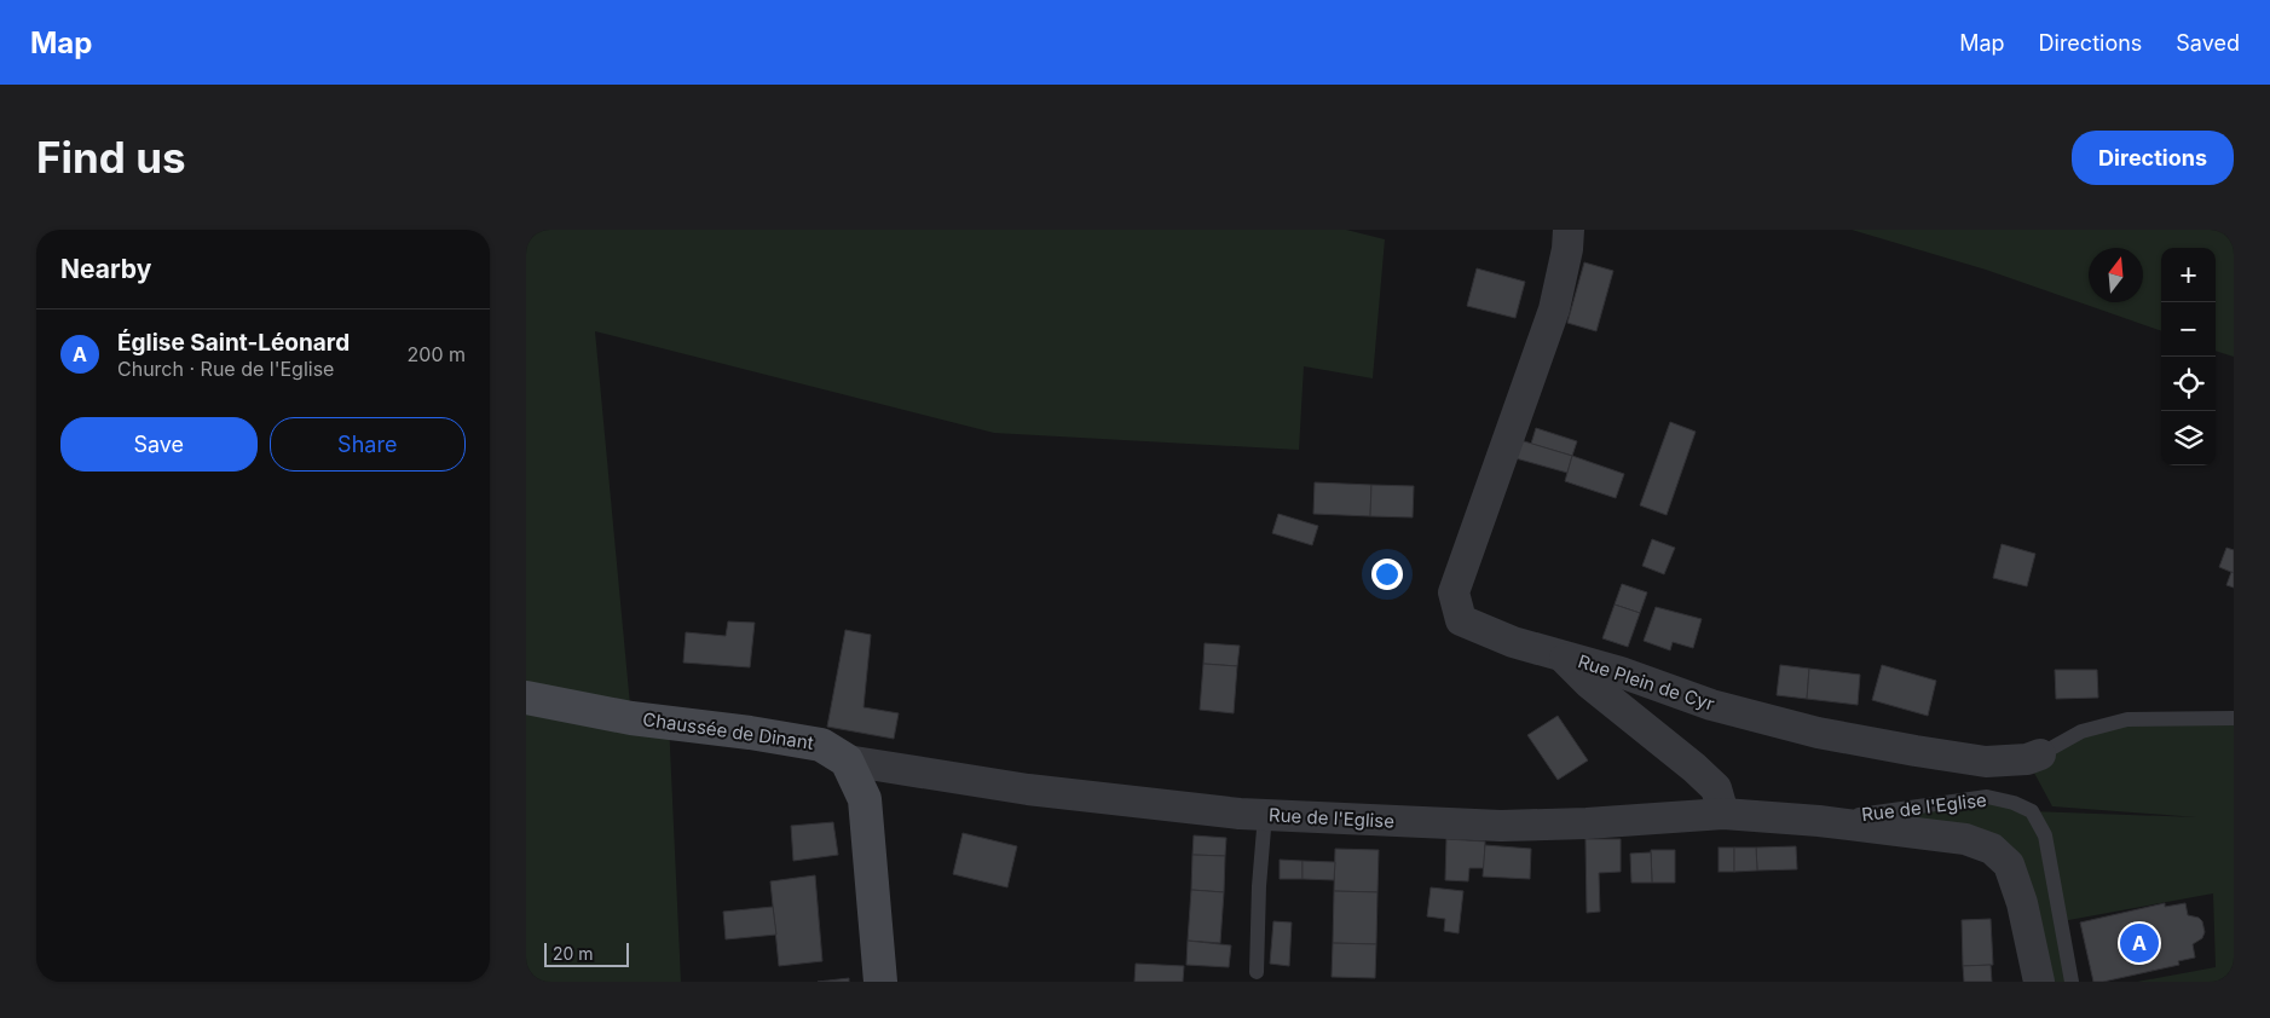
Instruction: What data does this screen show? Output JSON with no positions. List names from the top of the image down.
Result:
{
  "streets": {
    "main road": ["Chaussée de Dinant"],
    "street": ["Rue Plein de Cyr", "Rue de l'Eglise"]
  },
  "crossings": [
    ["Chaussée de Dinant", "Rue de l'Eglise"]
  ],
  "scale_bar": "20 m",
  "north": "top",
  "page": {
    "header": "Map",
    "nav": ["Map", "Directions", "Saved"],
    "buttons": [
      "Directions",
      ["Save", "Share"]
    ],
    "title": "Find us",
    "heading": "Nearby",
    "map_buttons": ["+", "−"],
    "list": [
      {
        "mark": "A",
        "name": "Église Saint-Léonard",
        "note": "Church · Rue de l'Eglise",
        "value": "200 m"
      }
    ],
    "pins": "A",
    "scale": "20 m"
  }
}
